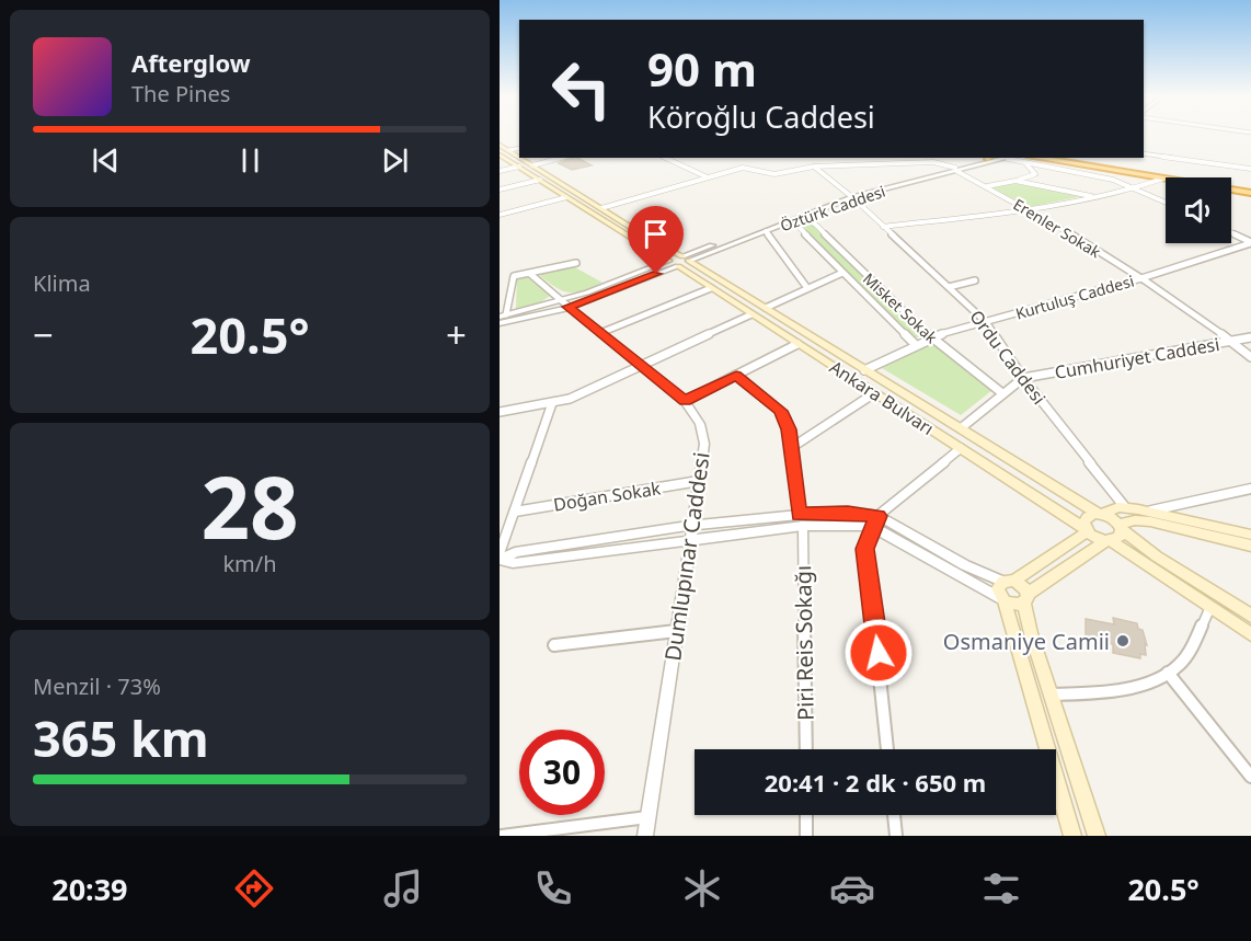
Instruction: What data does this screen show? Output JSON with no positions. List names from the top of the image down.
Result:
{
  "streets": {
    "main road": ["Ankara Bulvarı"],
    "street": [
      "Öztürk Caddesi",
      "Erenler Sokak",
      "Kurtuluş Caddesi",
      "Misket Sokak",
      "Ordu Caddesi",
      "Cumhuriyet Caddesi",
      "Doğan Sokak",
      "Dumlupınar Caddesi",
      "Piri Reis Sokağı"
    ]
  },
  "crossings": [
    ["Öztürk Caddesi", "Erenler Sokak"],
    ["Öztürk Caddesi", "Ordu Caddesi"],
    ["Öztürk Caddesi", "Ankara Bulvarı"],
    ["Öztürk Caddesi", "Dumlupınar Caddesi"],
    ["Erenler Sokak", "Kurtuluş Caddesi"],
    ["Erenler Sokak", "Ordu Caddesi"],
    ["Erenler Sokak", "Cumhuriyet Caddesi"],
    ["Kurtuluş Caddesi", "Misket Sokak"],
    ["Kurtuluş Caddesi", "Ordu Caddesi"],
    ["Kurtuluş Caddesi", "Ankara Bulvarı"],
    ["Misket Sokak", "Cumhuriyet Caddesi"],
    ["Ordu Caddesi", "Cumhuriyet Caddesi"],
    ["Cumhuriyet Caddesi", "Ankara Bulvarı"],
    ["Doğan Sokak", "Dumlupınar Caddesi"]
  ],
  "places": ["Osmaniye Camii"],
  "page": {
    "turn": ["90 m", "Köroğlu Caddesi"],
    "song": ["Afterglow", "The Pines"],
    "tile": [
      "Klima",
      ["28", "km/h"],
      ["Menzil · 73%", "365 km"]
    ],
    "heat": ["−", "20.5°", "+"],
    "limit": "30",
    "trip": "20:41 · 2 dk · 650 m",
    "tabs": ["20:39", "20.5°"]
  }
}
